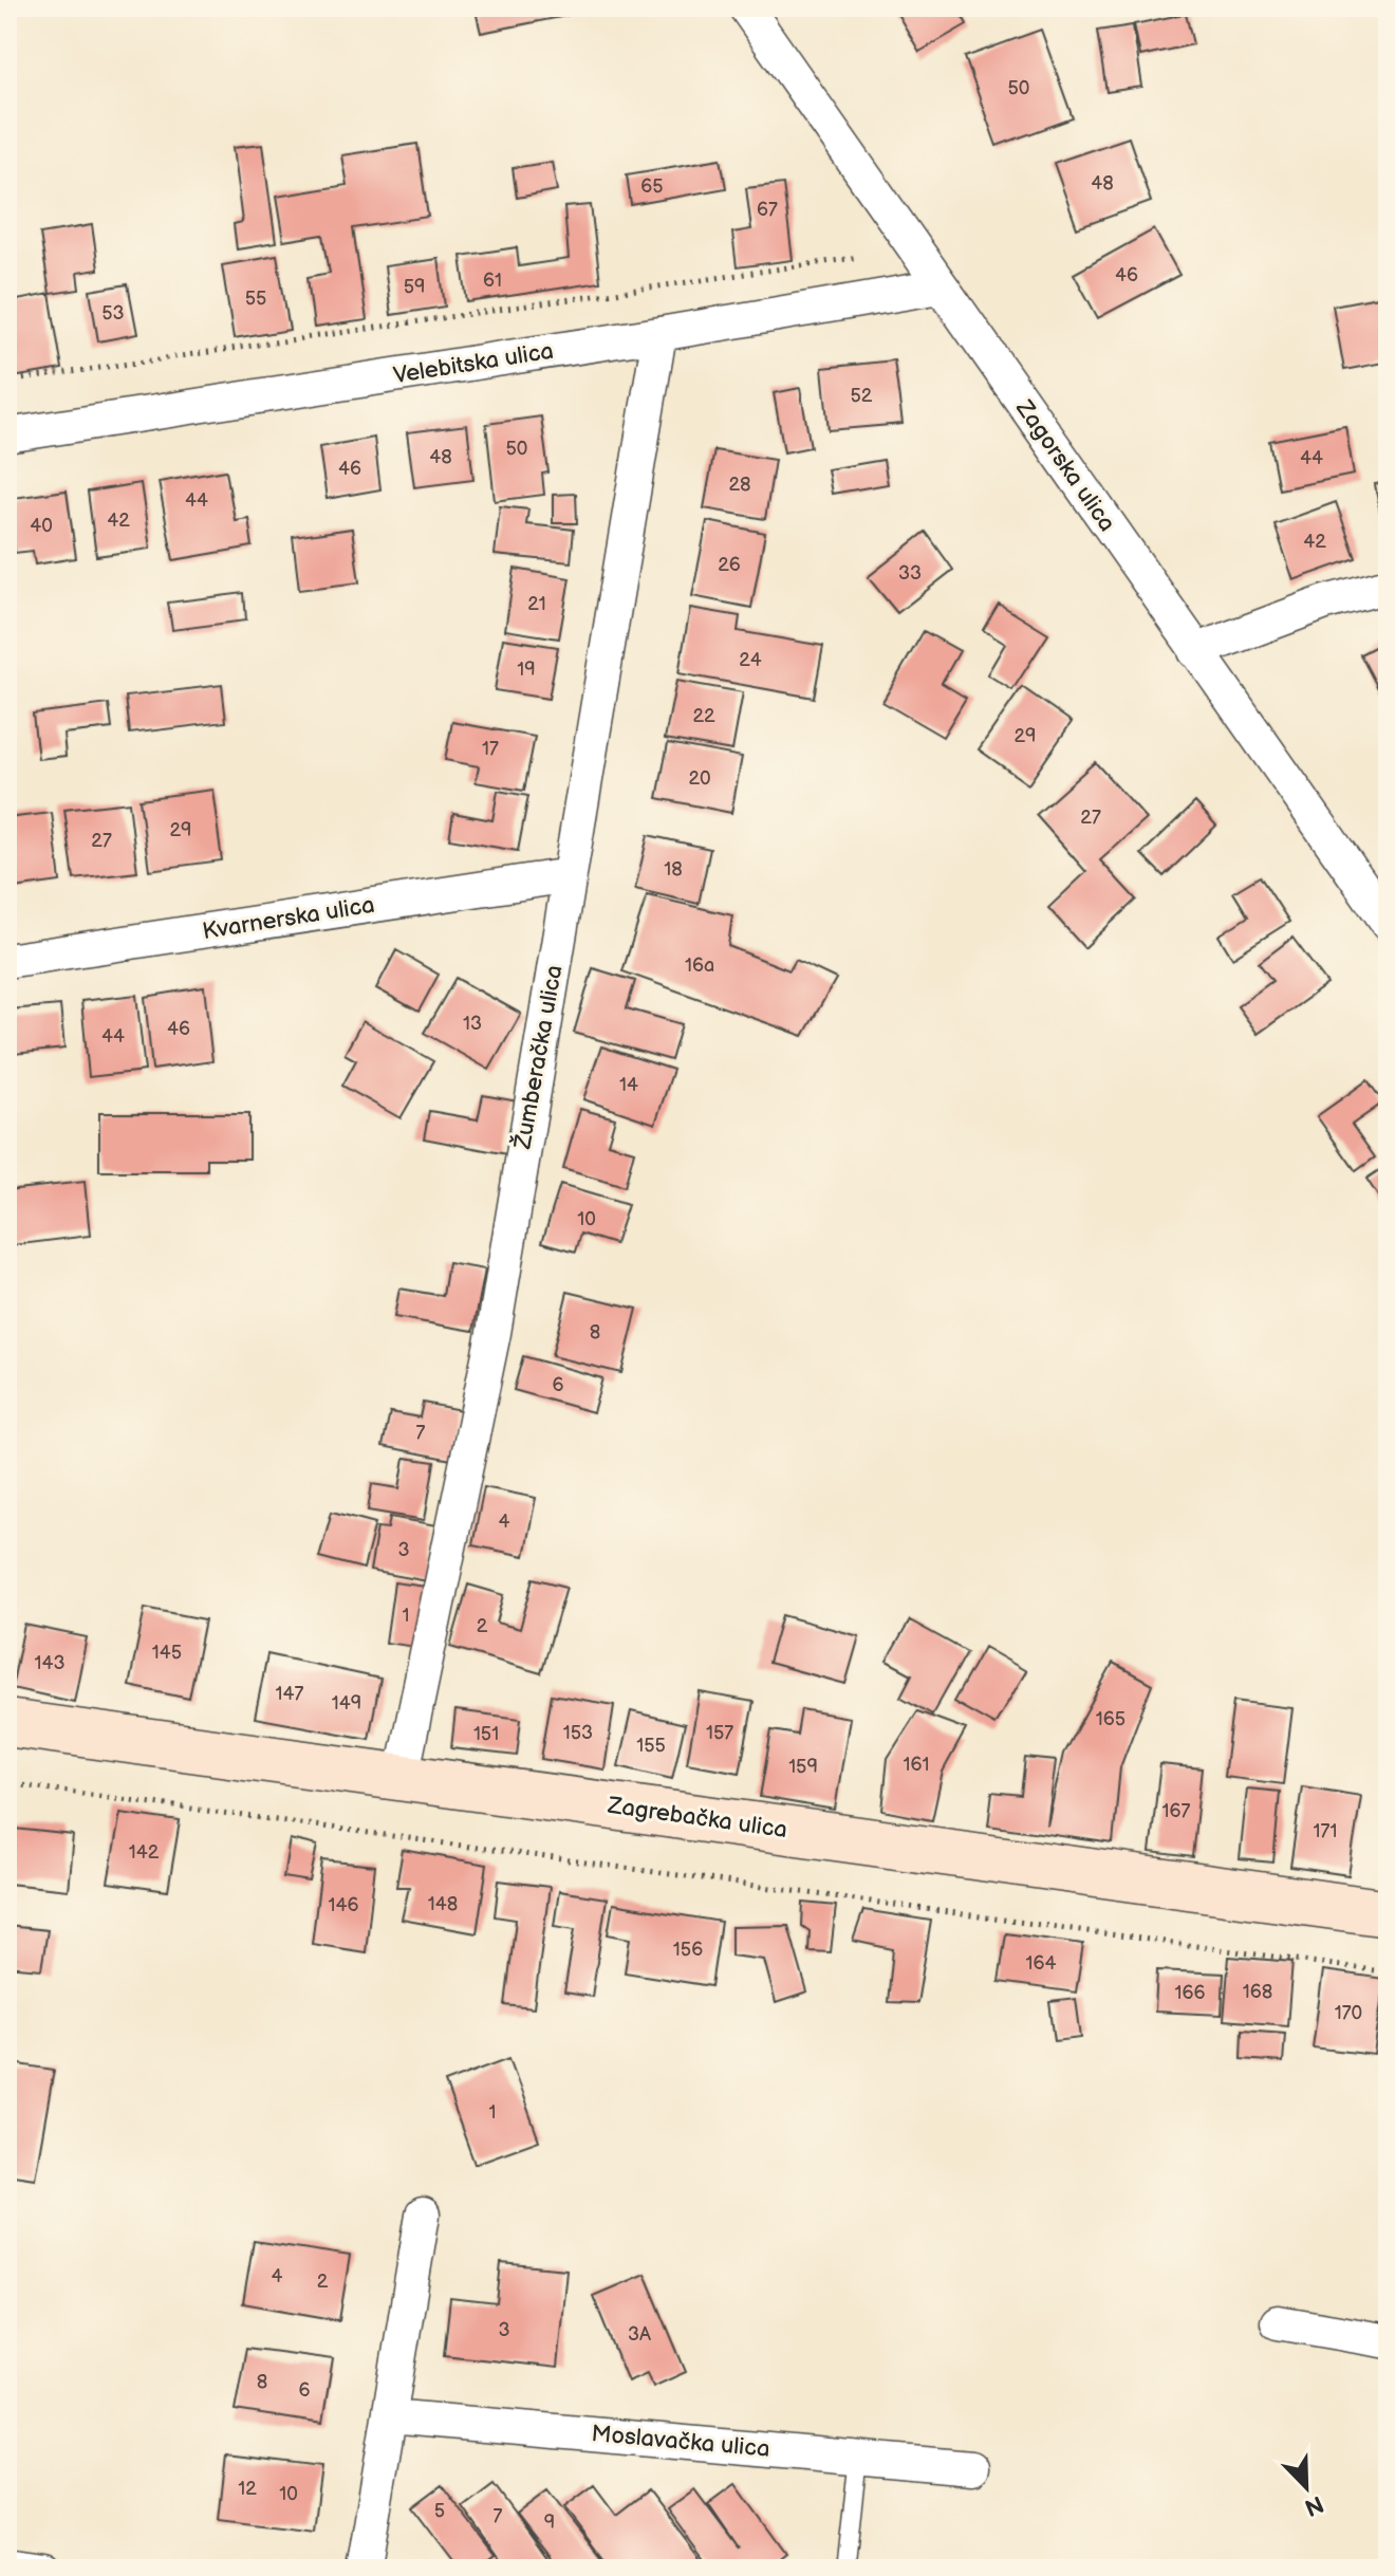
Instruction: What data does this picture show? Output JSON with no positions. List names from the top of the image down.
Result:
{
  "streets": {
    "main road": ["Zagrebačka ulica"],
    "street": [
      "Velebitska ulica",
      "Zagorska ulica",
      "Kvarnerska ulica",
      "Žumberačka ulica",
      "Moslavačka ulica"
    ]
  },
  "crossings": [
    ["Velebitska ulica", "Zagorska ulica"],
    ["Velebitska ulica", "Žumberačka ulica"],
    ["Kvarnerska ulica", "Žumberačka ulica"],
    ["Žumberačka ulica", "Zagrebačka ulica"]
  ],
  "house_numbers": [
    "50",
    "48",
    "65",
    "67",
    "46",
    "61",
    "59",
    "55",
    "53",
    "52",
    "50",
    "48",
    "44",
    "46",
    "28",
    "44",
    "42",
    "40",
    "42",
    "26",
    "33",
    "21",
    "24",
    "19",
    "22",
    "29",
    "17",
    "20",
    "27",
    "29",
    "27",
    "18",
    "16a",
    "13",
    "46",
    "44",
    "14",
    "10",
    "8",
    "6",
    "7",
    "4",
    "3",
    "1",
    "2",
    "145",
    "143",
    "147",
    "149",
    "165",
    "153",
    "157",
    "151",
    "155",
    "161",
    "159",
    "167",
    "171",
    "142",
    "148",
    "146",
    "156",
    "164",
    "168",
    "166",
    "170",
    "1",
    "4",
    "2",
    "3",
    "3A",
    "8",
    "6",
    "12",
    "10",
    "5",
    "7",
    "9"
  ],
  "north": "bottom right"
}
